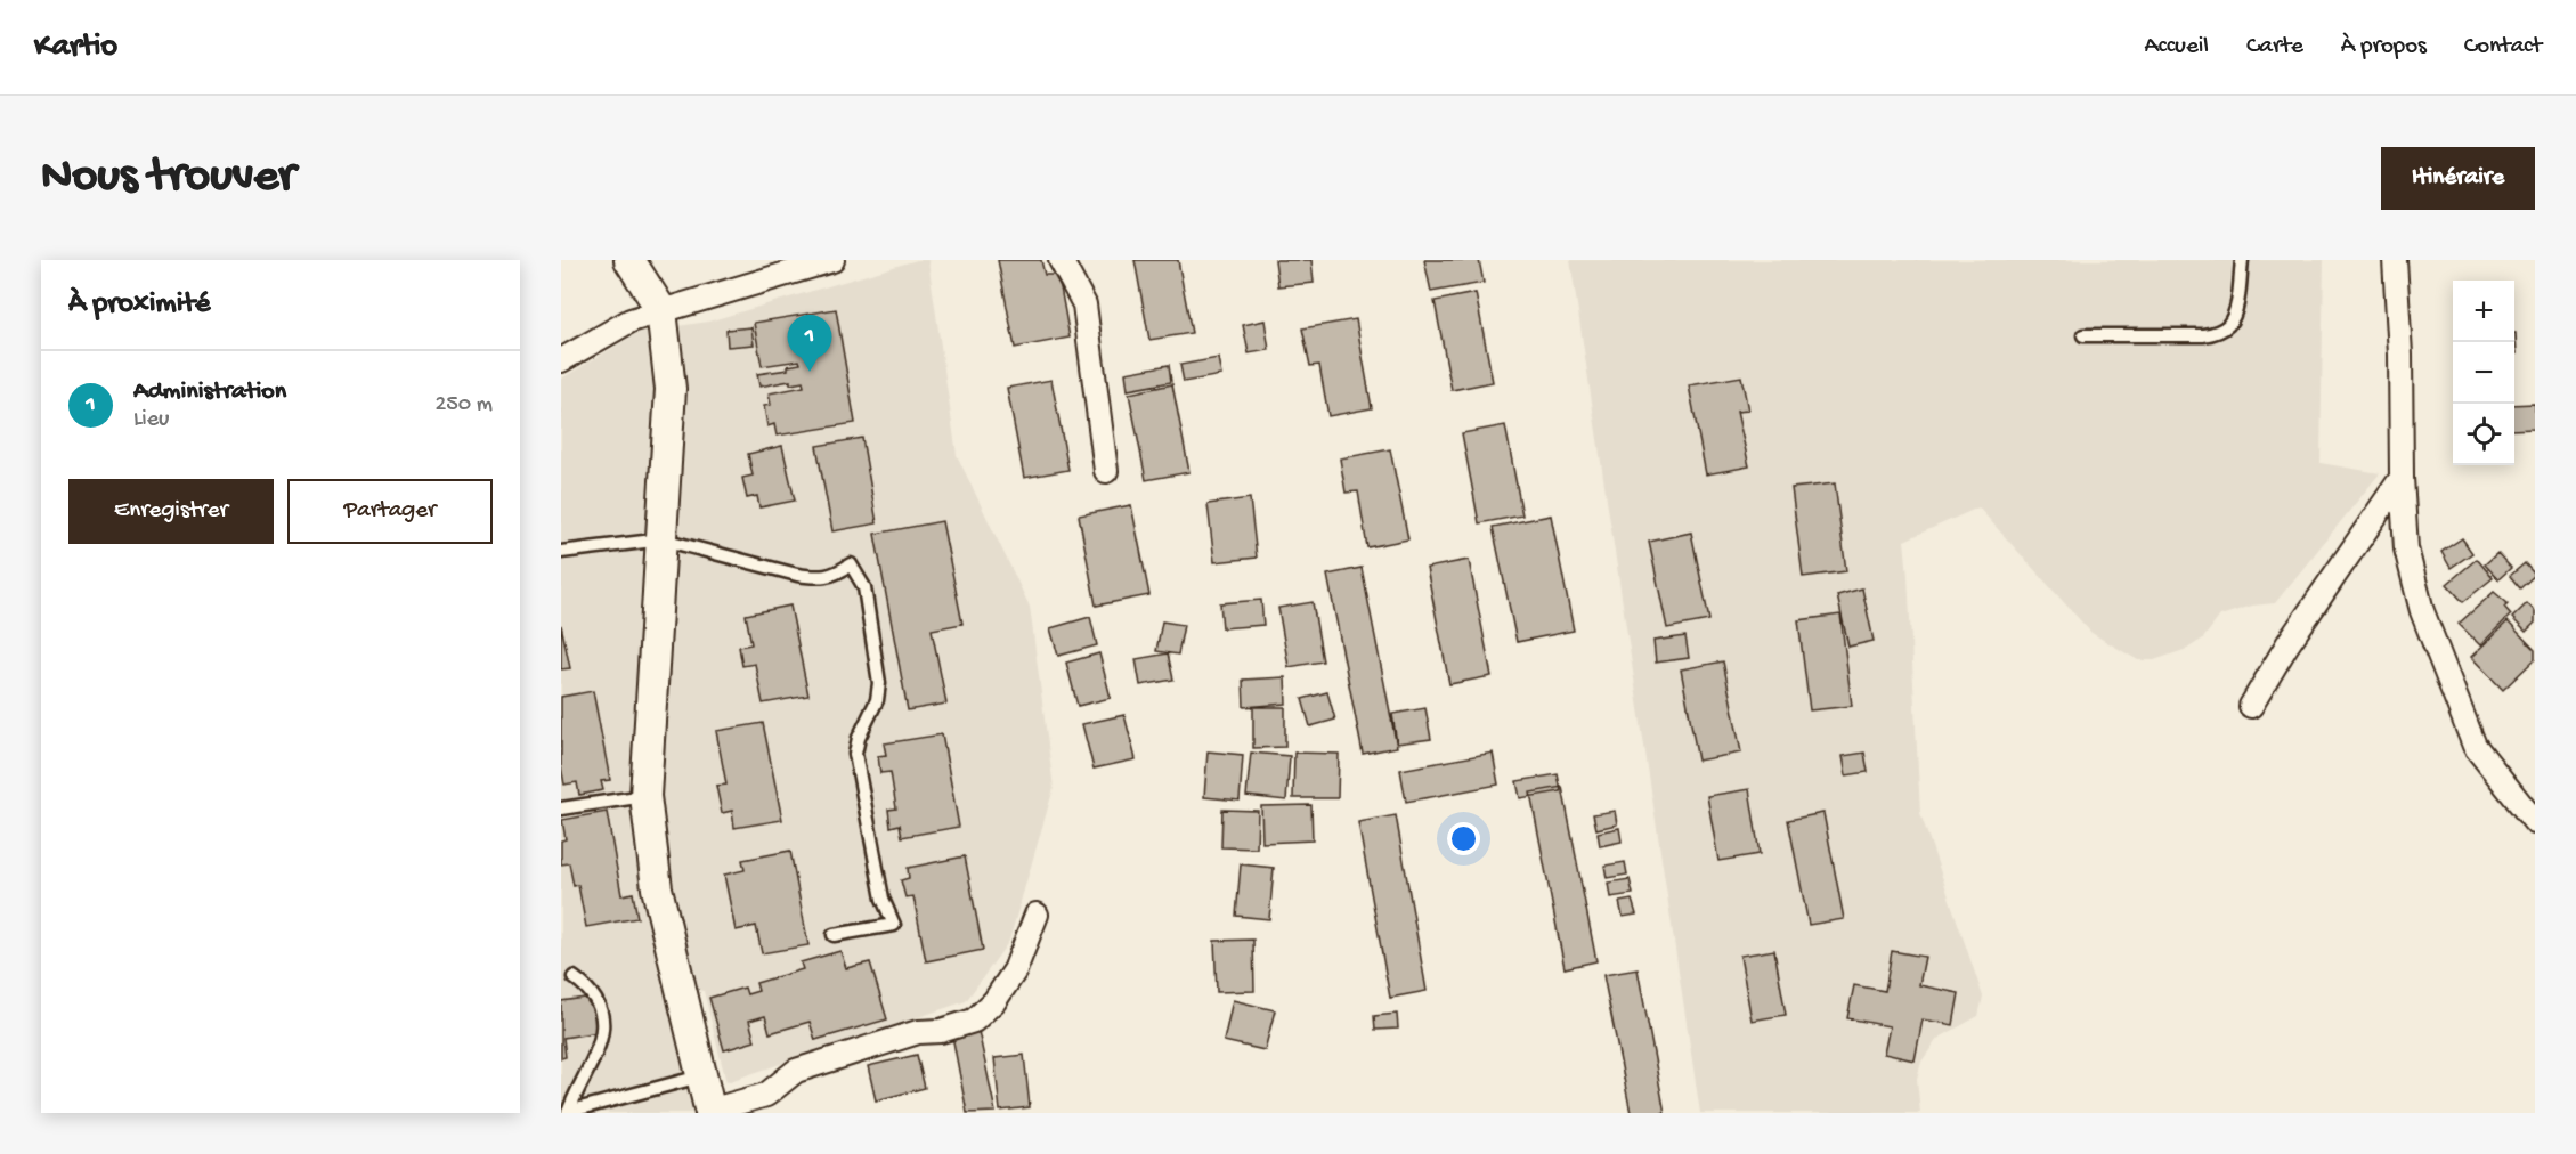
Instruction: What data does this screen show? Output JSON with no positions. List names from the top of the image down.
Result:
{
  "page": {
    "header": "Kartio",
    "nav": [
      "Accueil",
      "Carte",
      "À propos",
      "Contact"
    ],
    "buttons": [
      "Itinéraire",
      ["Enregistrer", "Partager"]
    ],
    "title": "Nous trouver",
    "heading": "À proximité",
    "map_buttons": ["+", "−"],
    "pins": "1",
    "list": [
      {
        "mark": "1",
        "name": "Administration",
        "note": "Lieu",
        "value": "250 m"
      }
    ]
  }
}
